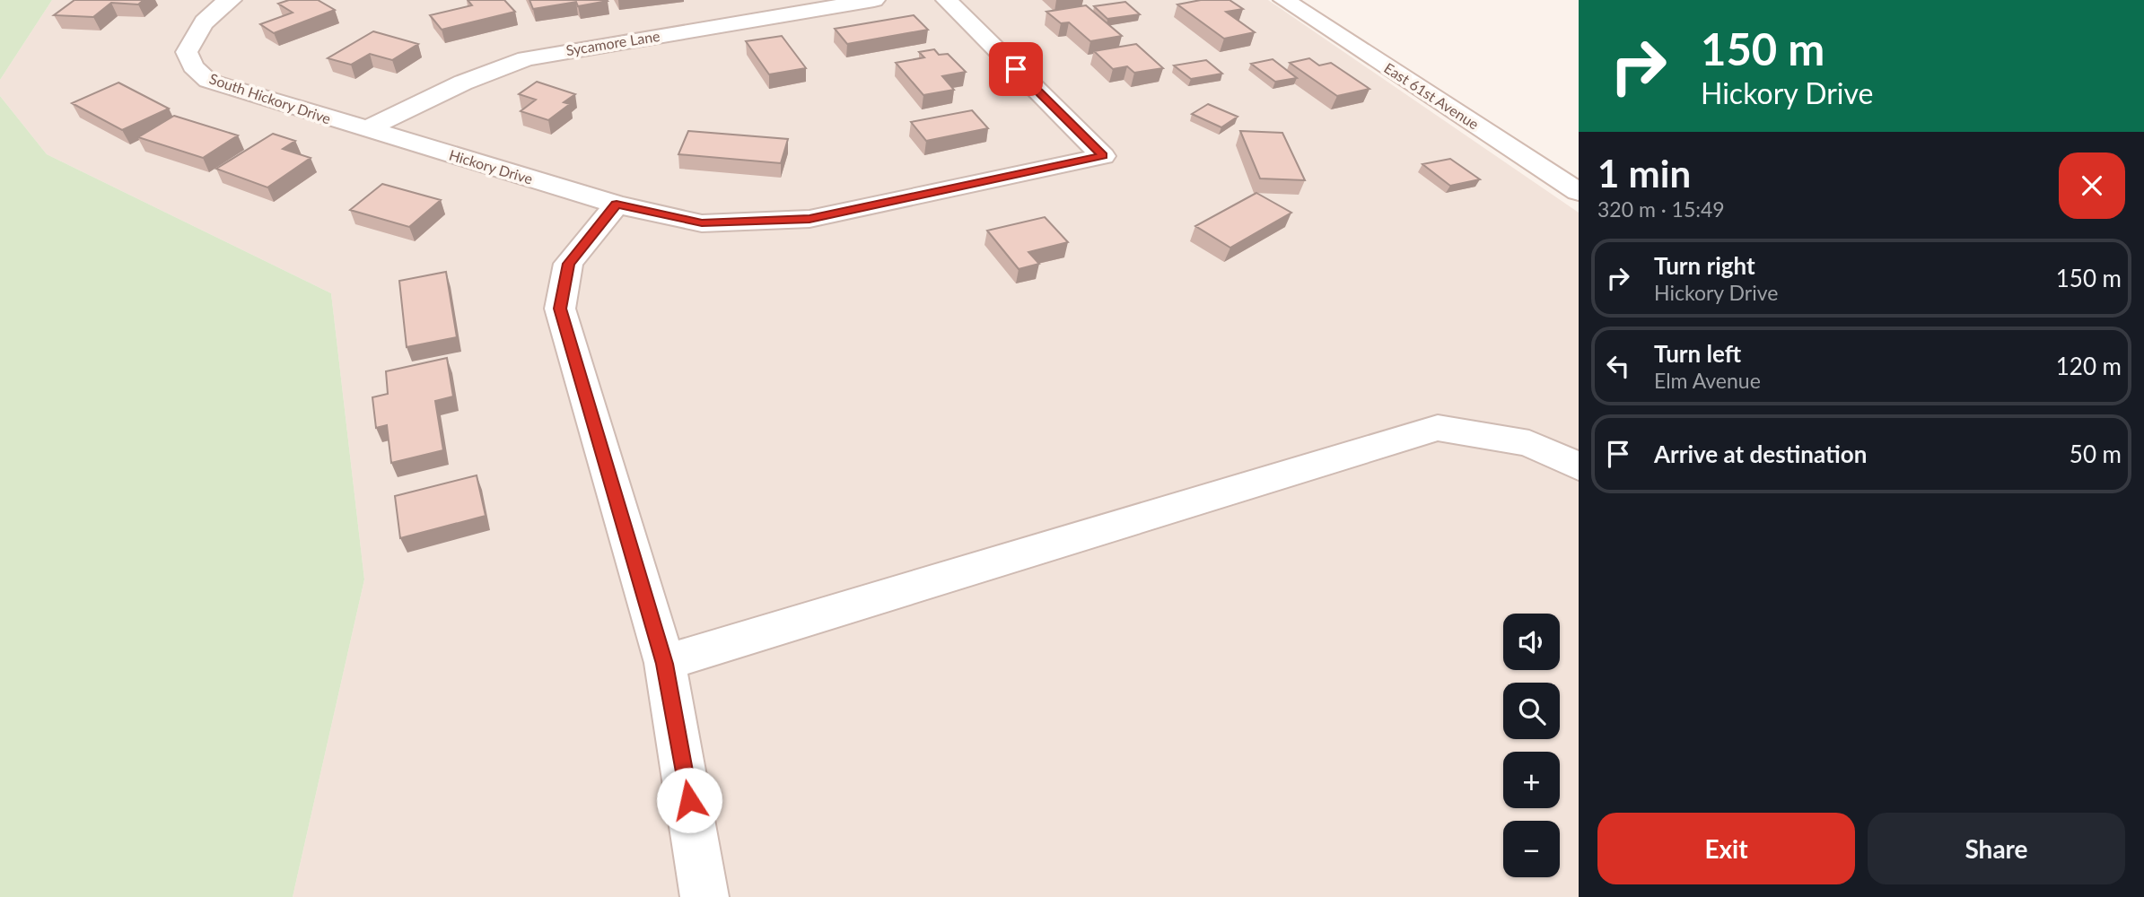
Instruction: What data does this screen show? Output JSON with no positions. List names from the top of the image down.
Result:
{
  "streets": {
    "street": [
      "Sycamore Lane",
      "East 61st Avenue",
      "South Hickory Drive",
      "Hickory Drive"
    ]
  },
  "crossings": [
    ["Sycamore Lane", "South Hickory Drive"],
    ["Sycamore Lane", "Hickory Drive"],
    ["South Hickory Drive", "Hickory Drive"]
  ],
  "page": {
    "turn": ["150 m", "Hickory Drive"],
    "heading": ["1 min", "320 m · 15:49"],
    "list": [
      {
        "name": "Turn right",
        "note": "Hickory Drive",
        "value": "150 m"
      },
      {
        "name": "Turn left",
        "note": "Elm Avenue",
        "value": "120 m"
      },
      {
        "name": "Arrive at destination",
        "value": "50 m"
      }
    ],
    "map_buttons": ["+", "−"],
    "buttons": ["Exit", "Share"]
  }
}
